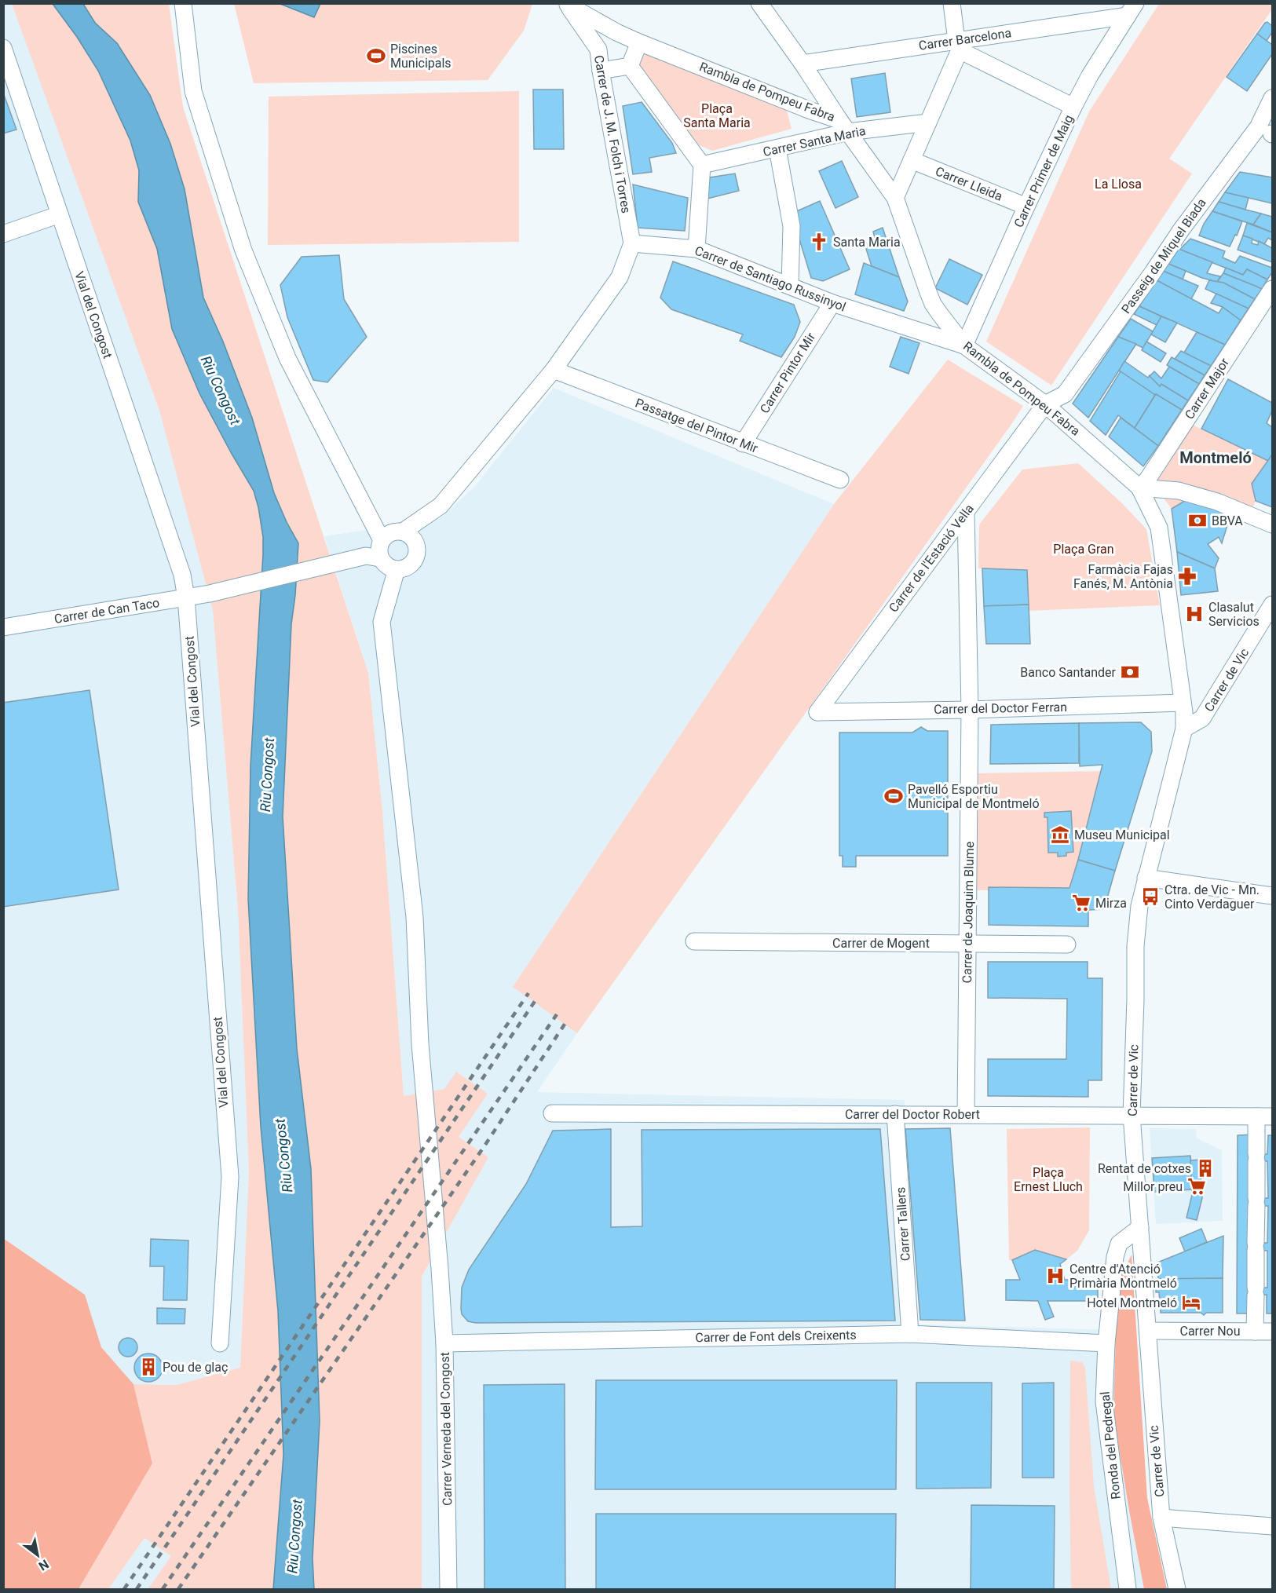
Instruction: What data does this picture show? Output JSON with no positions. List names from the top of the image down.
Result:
{
  "streets": {
    "street": [
      "Carrer Barcelona",
      "Rambla de Pompeu Fabra",
      "Carrer de J. M. Folch i Torres",
      "Carrer Santa Maria",
      "Carrer Primer de Maig",
      "Carrer Lleida",
      "Passeig de Miquel Biada",
      "Carrer de Santiago Russinyol",
      "Vial del Congost",
      "Carrer Pintor Mir",
      "Carrer Major",
      "Passatge del Pintor Mir",
      "Carrer de l'Estació Vella",
      "Carrer de Can Taco",
      "Carrer de Vic",
      "Carrer del Doctor Ferran",
      "Carrer de Joaquim Blume",
      "Carrer de Mogent",
      "Carrer del Doctor Robert",
      "Carrer Tallers",
      "Carrer Nou",
      "Carrer de Font dels Creixents",
      "Carrer Verneda del Congost",
      "Ronda del Pedregal"
    ]
  },
  "crossings": [
    ["Carrer Barcelona", "Carrer Primer de Maig"],
    ["Rambla de Pompeu Fabra", "Carrer de J. M. Folch i Torres"],
    ["Rambla de Pompeu Fabra", "Carrer Santa Maria"],
    ["Rambla de Pompeu Fabra", "Carrer Primer de Maig"],
    ["Rambla de Pompeu Fabra", "Passeig de Miquel Biada"],
    ["Rambla de Pompeu Fabra", "Carrer de Santiago Russinyol"],
    ["Rambla de Pompeu Fabra", "Carrer Major"],
    ["Rambla de Pompeu Fabra", "Carrer de l'Estació Vella"],
    ["Rambla de Pompeu Fabra", "Carrer de Vic"],
    ["Rambla de Pompeu Fabra", "Carrer del Doctor Ferran"],
    ["Carrer de J. M. Folch i Torres", "Carrer de Santiago Russinyol"],
    ["Carrer Primer de Maig", "Carrer Lleida"],
    ["Carrer Primer de Maig", "Carrer de Santiago Russinyol"],
    ["Passeig de Miquel Biada", "Carrer de l'Estació Vella"],
    ["Carrer de Santiago Russinyol", "Carrer Pintor Mir"],
    ["Vial del Congost", "Carrer de Can Taco"],
    ["Carrer Pintor Mir", "Passatge del Pintor Mir"],
    ["Carrer de l'Estació Vella", "Carrer del Doctor Ferran"],
    ["Carrer de l'Estació Vella", "Carrer de Joaquim Blume"],
    ["Carrer de Can Taco", "Carrer Verneda del Congost"],
    ["Carrer de Vic", "Carrer del Doctor Robert"],
    ["Carrer de Vic", "Carrer Nou"],
    ["Carrer de Vic", "Ronda del Pedregal"],
    ["Carrer del Doctor Ferran", "Carrer de Joaquim Blume"],
    ["Carrer de Joaquim Blume", "Carrer de Mogent"],
    ["Carrer de Joaquim Blume", "Carrer del Doctor Robert"],
    ["Carrer del Doctor Robert", "Carrer Tallers"],
    ["Carrer Tallers", "Carrer de Font dels Creixents"],
    ["Carrer de Font dels Creixents", "Carrer Verneda del Congost"],
    ["Carrer de Font dels Creixents", "Ronda del Pedregal"]
  ],
  "districts": ["Montmeló"],
  "water": ["Riu Congost"],
  "parks": [
    "Plaça Santa Maria",
    "La Llosa",
    "Plaça Gran",
    "Plaça Ernest Lluch"
  ],
  "places": {
    "sports": ["Piscines Municipals", "Pavelló Esportiu Municipal de Montmeló"],
    "church": ["Santa Maria"],
    "bank": ["BBVA", "Banco Santander"],
    "pharmacy": ["Farmàcia Fajas Fanés, M. Antònia"],
    "hospital": ["Clasalut Servicios", "Centre d'Atenció Primària Montmeló"],
    "museum": ["Museu Municipal"],
    "bus stop": ["Ctra. de Vic - Mn. Cinto Verdaguer"],
    "supermarket": ["Mirza", "Millor preu"],
    "building": ["Rentat de cotxes", "Pou de glaç"],
    "hotel": ["Hotel Montmeló"]
  },
  "north": "bottom right"
}
